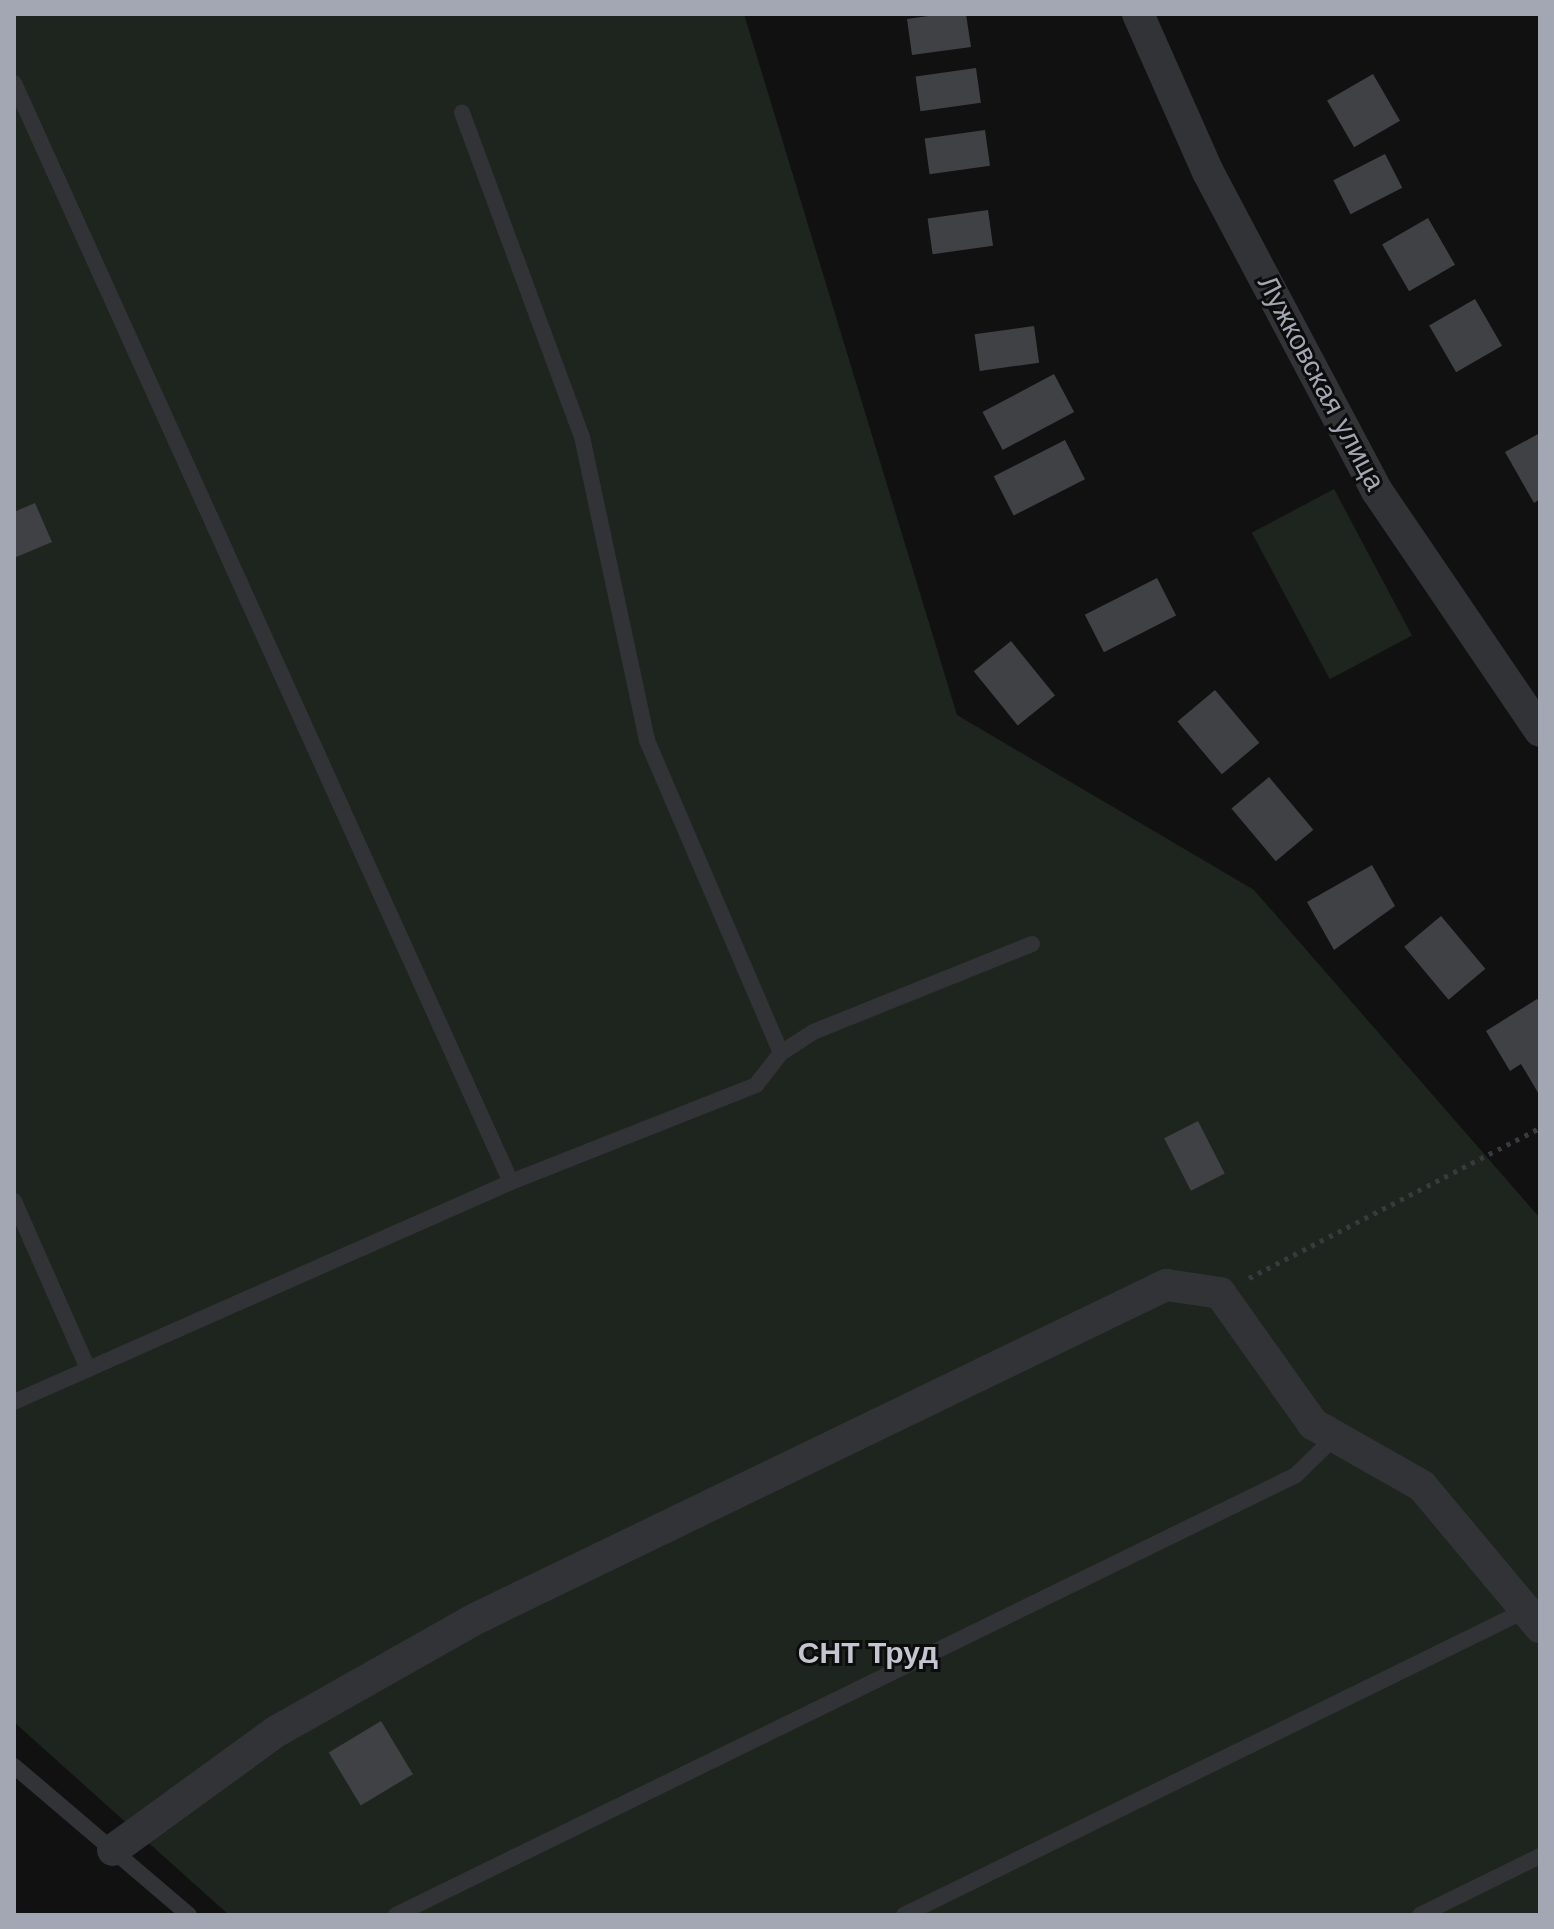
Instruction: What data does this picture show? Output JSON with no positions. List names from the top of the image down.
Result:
{
  "streets": {
    "street": ["Лужковская улица"]
  },
  "districts": ["СНТ Труд"]
}
